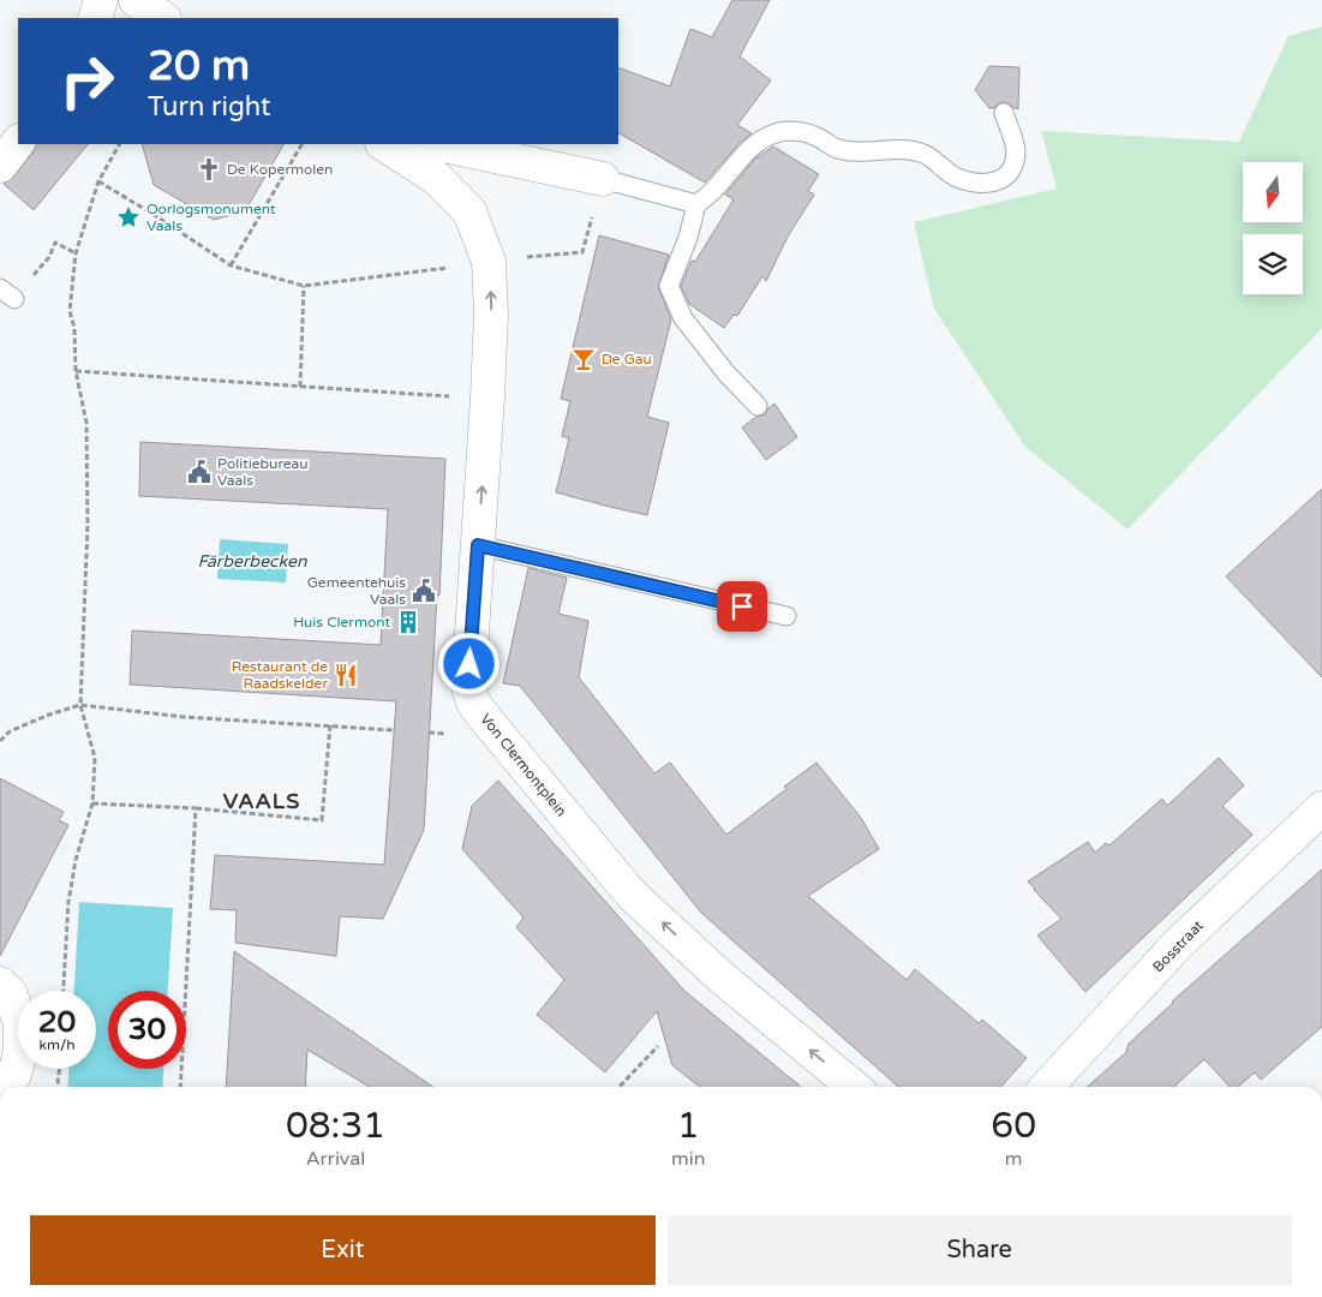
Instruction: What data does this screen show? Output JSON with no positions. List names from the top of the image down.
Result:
{
  "streets": {
    "street": ["Von Clermontplein", "Bosstraat"]
  },
  "one_way": ["Von Clermontplein"],
  "districts": ["VAALS"],
  "water": ["Färberbecken"],
  "places": {
    "church": ["De Kopermolen"],
    "place": ["Oorlogsmonument Vaals"],
    "bar": ["De Gau"],
    "public building": ["Politiebureau Vaals", "Gemeentehuis Vaals"],
    "building": ["Huis Clermont"],
    "restaurant": ["Restaurant de Raadskelder"]
  },
  "north": "bottom",
  "page": {
    "turn": ["20 m", "Turn right"],
    "speed": "20 km/h",
    "limit": "30",
    "eta": [
      "08:31",
      "Arrival",
      "1",
      "min",
      "60",
      "m"
    ],
    "buttons": ["Exit", "Share"]
  }
}
